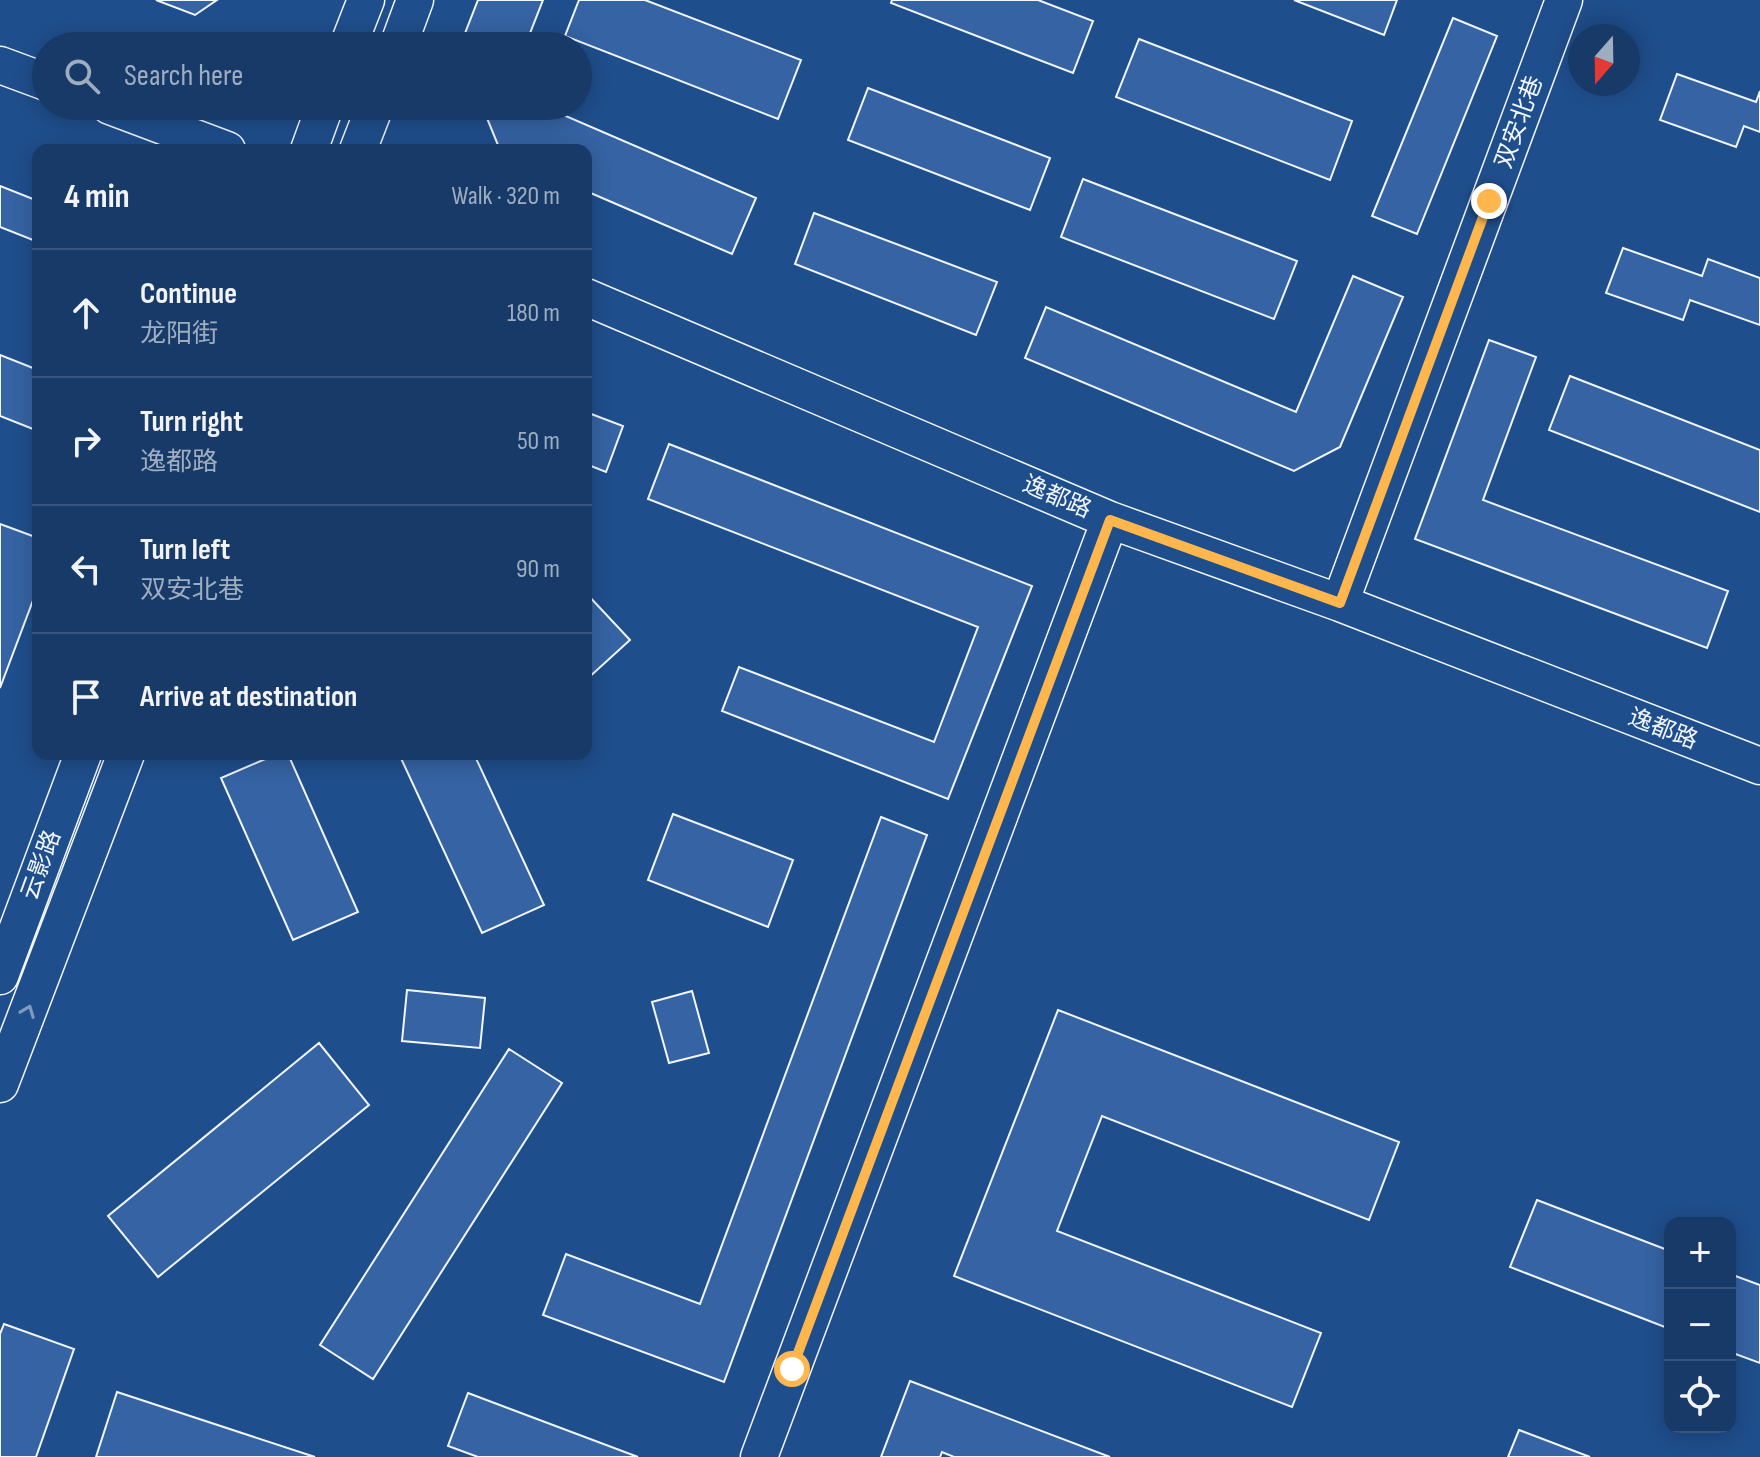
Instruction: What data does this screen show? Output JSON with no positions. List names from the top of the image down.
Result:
{
  "streets": {
    "street": ["双安北巷", "逸都路", "云影路"]
  },
  "crossings": [
    ["双安北巷", "逸都路"]
  ],
  "north": "bottom",
  "page": {
    "search": "Search here",
    "heading": ["4 min", "Walk · 320 m"],
    "list": [
      ["Continue", "龙阳街", "180 m"],
      ["Turn right", "逸都路", "50 m"],
      ["Turn left", "双安北巷", "90 m"],
      "Arrive at destination"
    ],
    "map_buttons": ["+", "−"]
  }
}
